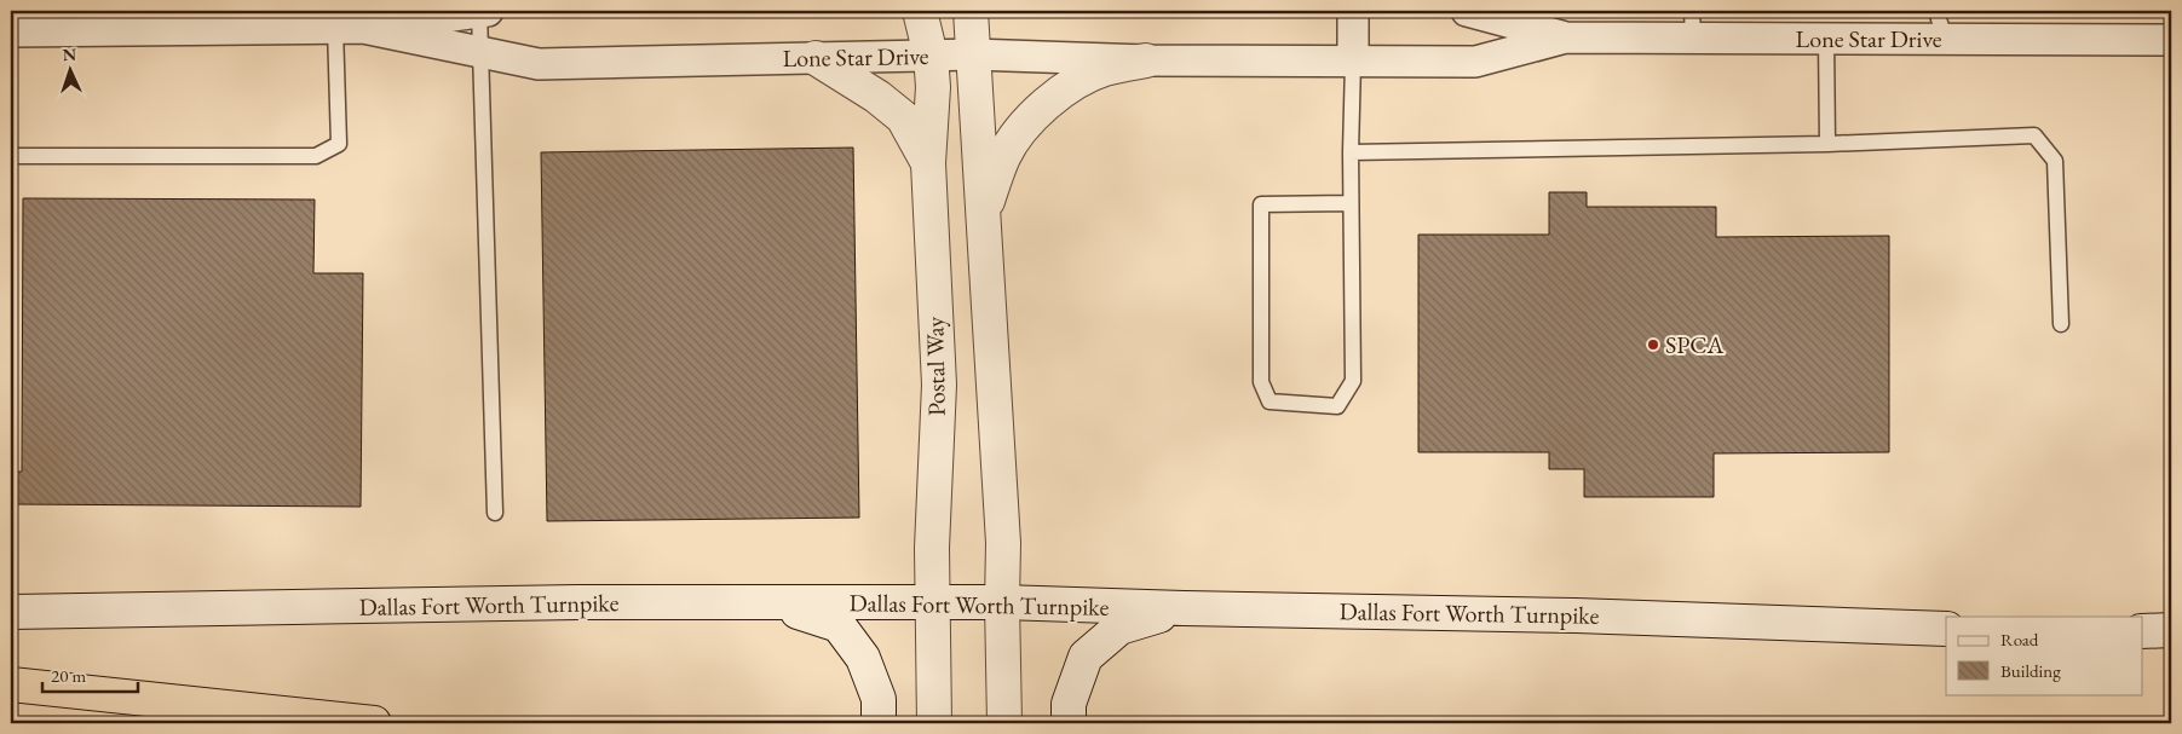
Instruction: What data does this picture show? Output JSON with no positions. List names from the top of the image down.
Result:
{
  "streets": {
    "main road": ["Postal Way", "Dallas Fort Worth Turnpike"],
    "street": ["Lone Star Drive"]
  },
  "crossings": [
    ["Lone Star Drive", "Postal Way"],
    ["Postal Way", "Dallas Fort Worth Turnpike"]
  ],
  "places": ["SPCA"],
  "legend": ["Road", "Building"],
  "scale_bar": "20 m",
  "north": "top"
}
